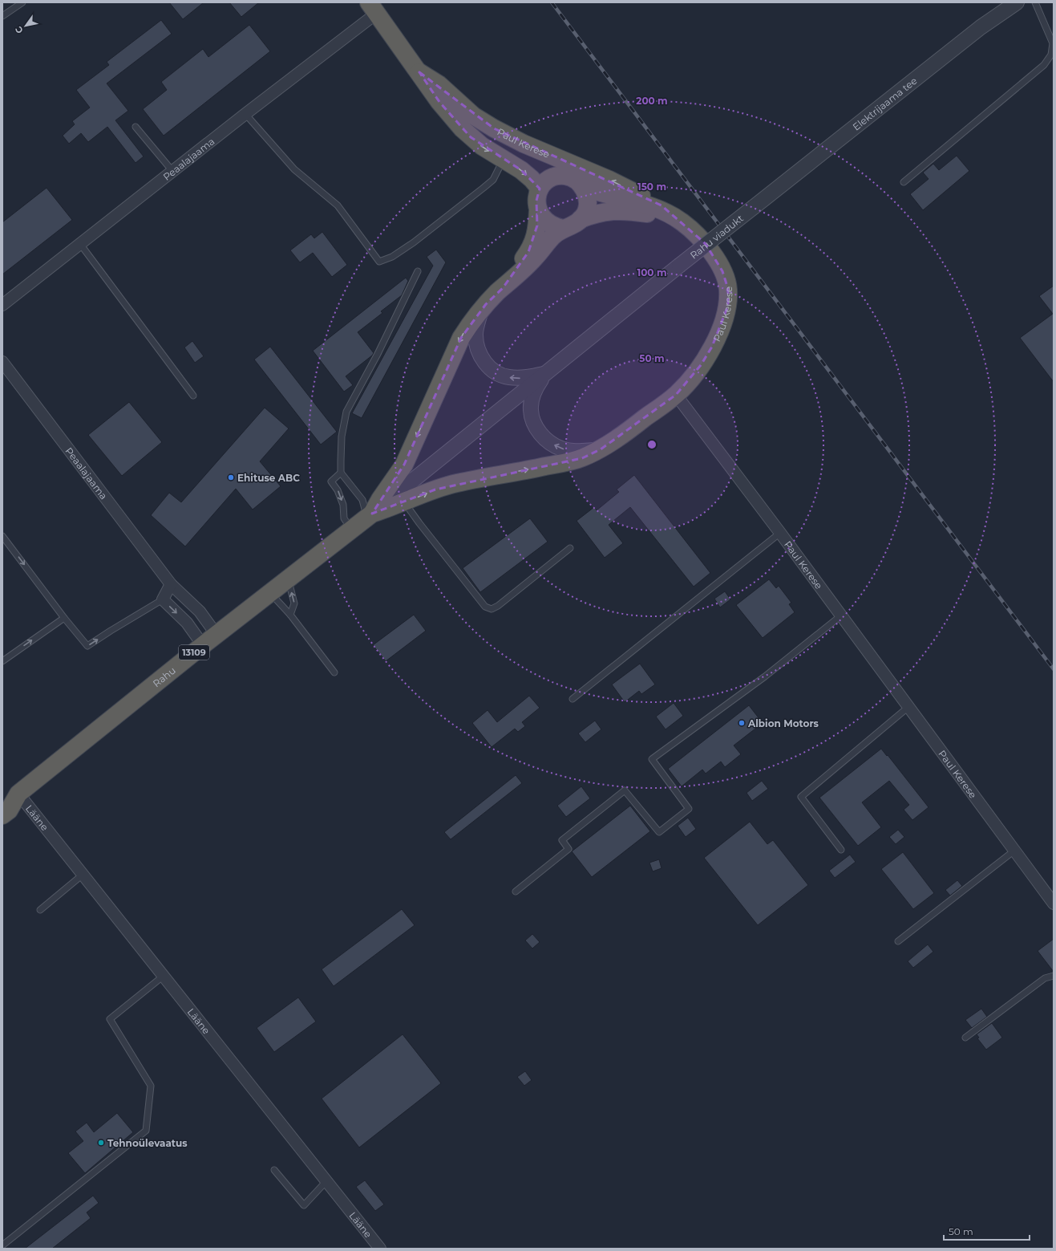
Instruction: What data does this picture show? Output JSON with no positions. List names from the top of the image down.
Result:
{
  "streets": {
    "highway": ["Paul Kerese", "13109", "Rahu"],
    "street": [
      "Elektrijaama tee",
      "Peaalajaama",
      "Rahu viadukt",
      "Lääne"
    ]
  },
  "crossings": [
    ["Elektrijaama tee", "Rahu viadukt"],
    ["Paul Kerese", "Peaalajaama"],
    ["Peaalajaama", "Rahu"],
    ["Rahu viadukt", "13109"],
    ["13109", "Rahu"],
    ["Rahu", "Lääne"]
  ],
  "places": ["Ehituse ABC", "Albion Motors", "Tehnoülevaatus"],
  "scale_bar": "50 m",
  "north": "bottom left",
  "rings": [
    "200 m",
    "150 m",
    "100 m",
    "50 m"
  ]
}
